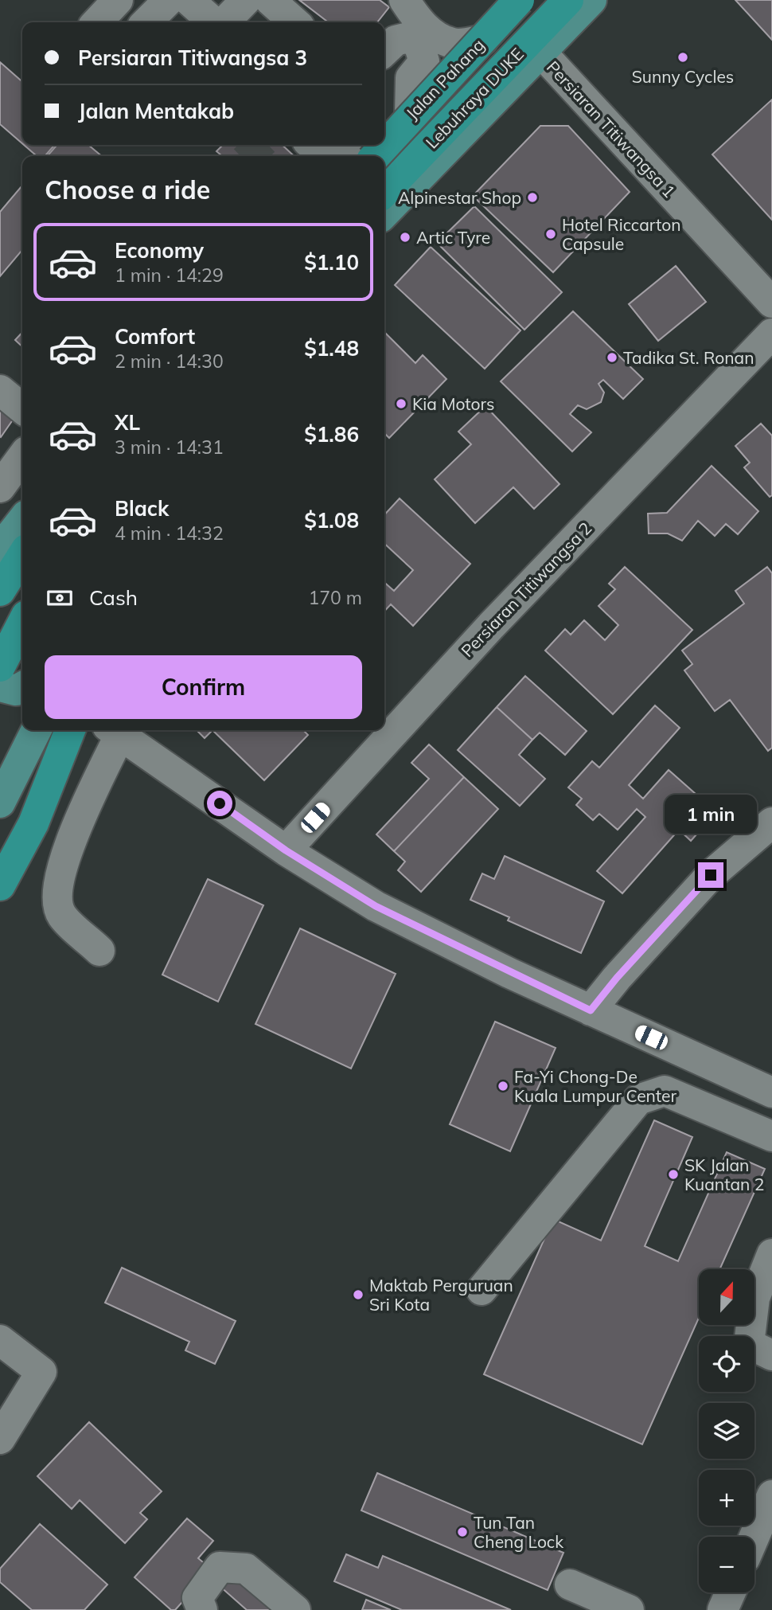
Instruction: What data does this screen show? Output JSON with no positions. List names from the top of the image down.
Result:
{
  "streets": {
    "highway": ["Lebuhraya DUKE"],
    "main road": ["Jalan Pahang"],
    "street": ["Persiaran Titiwangsa 1", "Persiaran Titiwangsa 2"]
  },
  "crossings": [
    ["Jalan Pahang", "Lebuhraya DUKE"]
  ],
  "places": [
    "Sunny Cycles",
    "Alpinestar Shop",
    "Hotel Riccarton Capsule",
    "Artic Tyre",
    "Tadika St. Ronan",
    "Kia Motors",
    "Fa-Yi Chong-De Kuala Lumpur Center",
    "SK Jalan Kuantan 2",
    "Maktab Perguruan Sri Kota",
    "Tun Tan Cheng Lock"
  ],
  "north": "top",
  "page": {
    "banner": ["Persiaran Titiwangsa 3", "Jalan Mentakab"],
    "heading": "Choose a ride",
    "list": [
      {
        "name": "Economy",
        "note": "1 min · 14:29",
        "value": "$1.10"
      },
      {
        "name": "Comfort",
        "note": "2 min · 14:30",
        "value": "$1.48"
      },
      {
        "name": "XL",
        "note": "3 min · 14:31",
        "value": "$1.86"
      },
      {
        "name": "Black",
        "note": "4 min · 14:32",
        "value": "$1.08"
      }
    ],
    "pay": ["Cash", "170 m"],
    "buttons": "Confirm",
    "bubble": "1 min",
    "map_buttons": ["+", "−"]
  }
}
